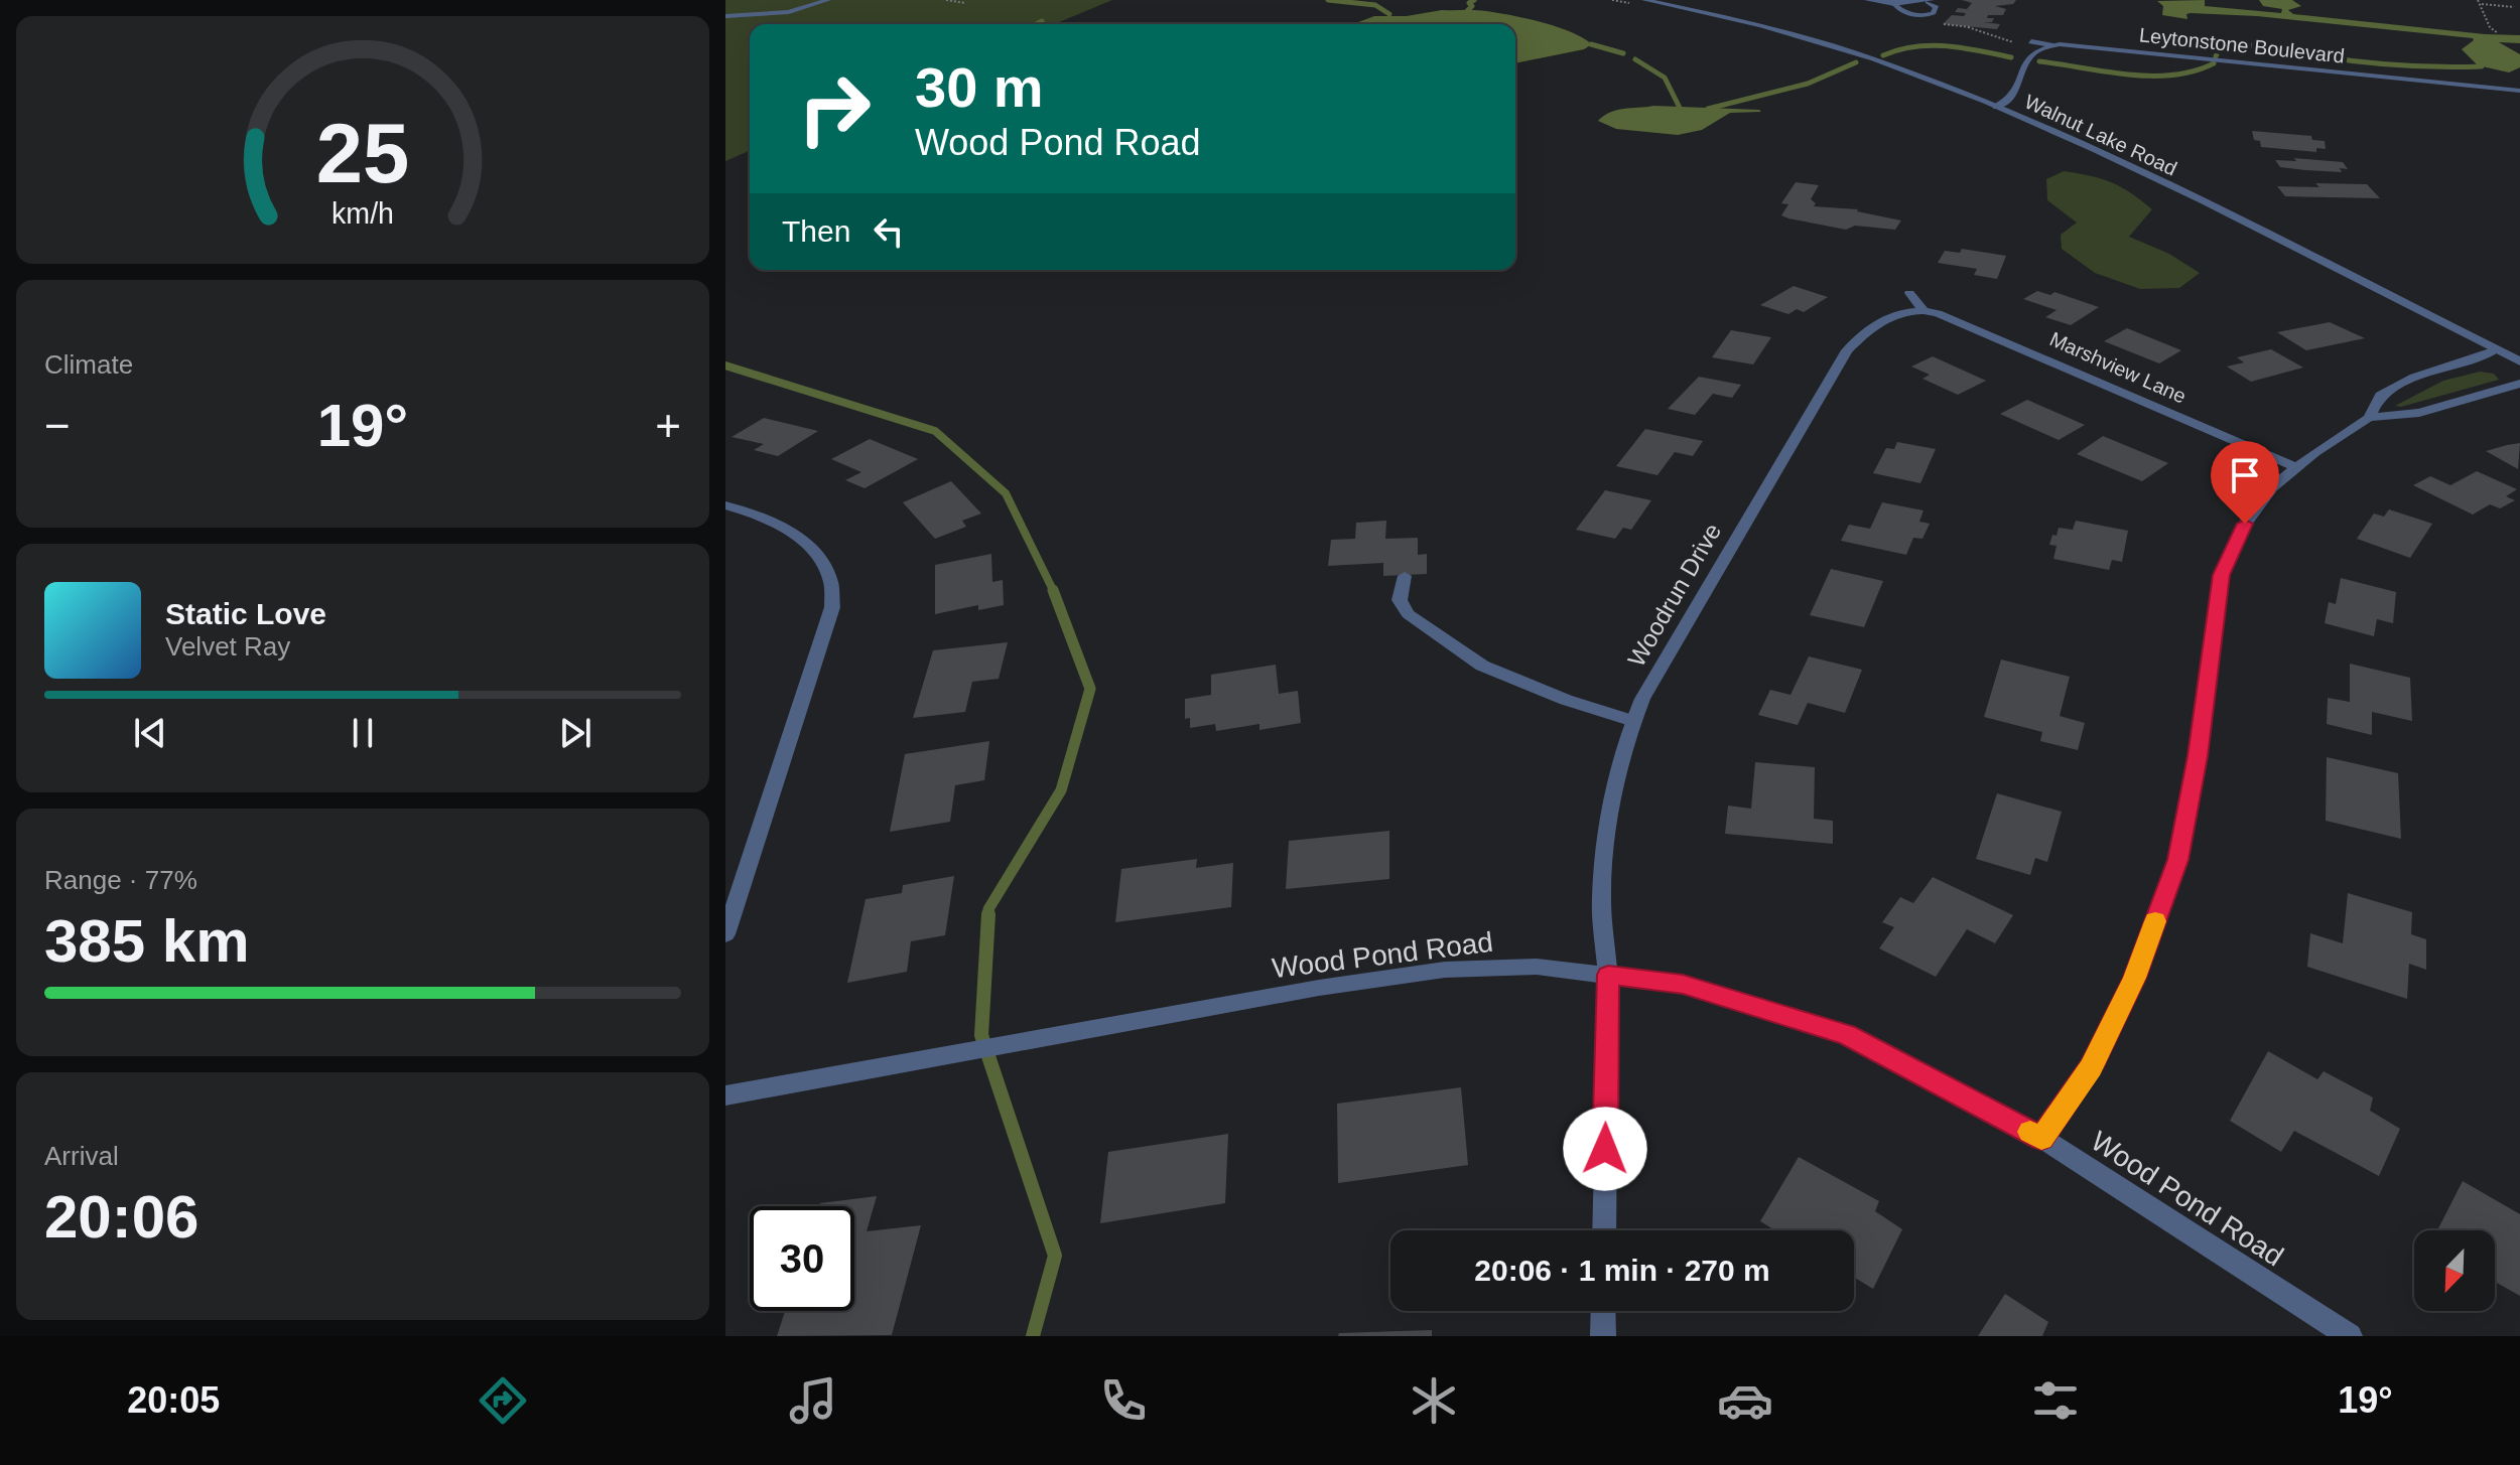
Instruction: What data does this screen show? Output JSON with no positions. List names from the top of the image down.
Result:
{
  "streets": {
    "street": [
      "Leytonstone Boulevard",
      "Walnut Lake Road",
      "Marshview Lane",
      "Woodrun Drive",
      "Wood Pond Road"
    ]
  },
  "crossings": [
    ["Marshview Lane", "Woodrun Drive"],
    ["Woodrun Drive", "Wood Pond Road"]
  ],
  "north": "bottom left",
  "page": {
    "turn": ["30 m", "Wood Pond Road"],
    "then": "Then",
    "tile": [
      "Climate",
      ["Range · 77%", "385 km"],
      ["Arrival", "20:06"]
    ],
    "heat": ["−", "19°", "+"],
    "song": ["Static Love", "Velvet Ray"],
    "limit": "30",
    "trip": "20:06 · 1 min · 270 m",
    "tabs": ["20:05", "19°"],
    "gauge": ["25", "km/h"]
  }
}
